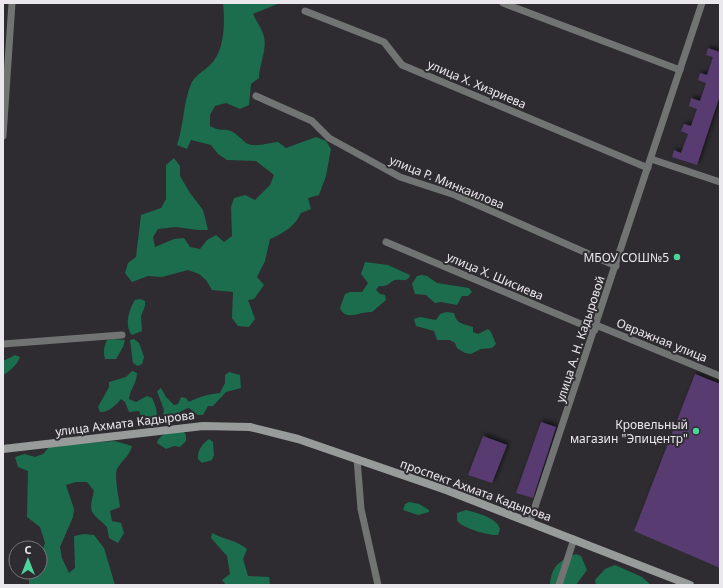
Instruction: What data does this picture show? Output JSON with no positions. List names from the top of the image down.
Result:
{
  "streets": {
    "street": [
      "улица Х. Хизриева",
      "улица Р. Минкаилова",
      "улица Х. Шисиева",
      "улица А. Н. Кадыровой",
      "Овражная улица",
      "улица Ахмата Кадырова",
      "проспект Ахмата Кадырова"
    ]
  },
  "crossings": [
    ["улица Х. Хизриева", "улица А. Н. Кадыровой"],
    ["улица Р. Минкаилова", "улица А. Н. Кадыровой"],
    ["улица Х. Шисиева", "улица А. Н. Кадыровой"],
    ["улица Х. Шисиева", "Овражная улица"],
    ["улица А. Н. Кадыровой", "Овражная улица"],
    ["улица А. Н. Кадыровой", "проспект Ахмата Кадырова"],
    ["улица Ахмата Кадырова", "проспект Ахмата Кадырова"]
  ],
  "places": ["МБОУ СОШ№5", "Кровельный магазин \"Эпицентр\""],
  "north": "top"
}
